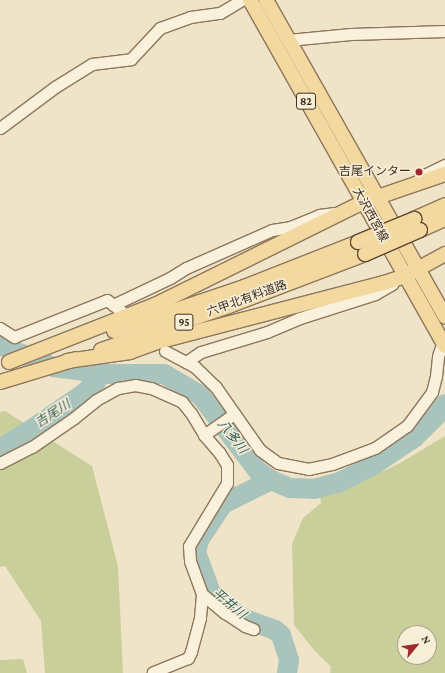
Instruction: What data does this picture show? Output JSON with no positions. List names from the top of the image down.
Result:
{
  "streets": {
    "main road": [
      "82",
      "大沢西宮線",
      "六甲北有料道路",
      "95"
    ]
  },
  "water": ["吉尾川", "八多川", "平井川"],
  "places": ["吉尾インター"],
  "north": "top right"
}
